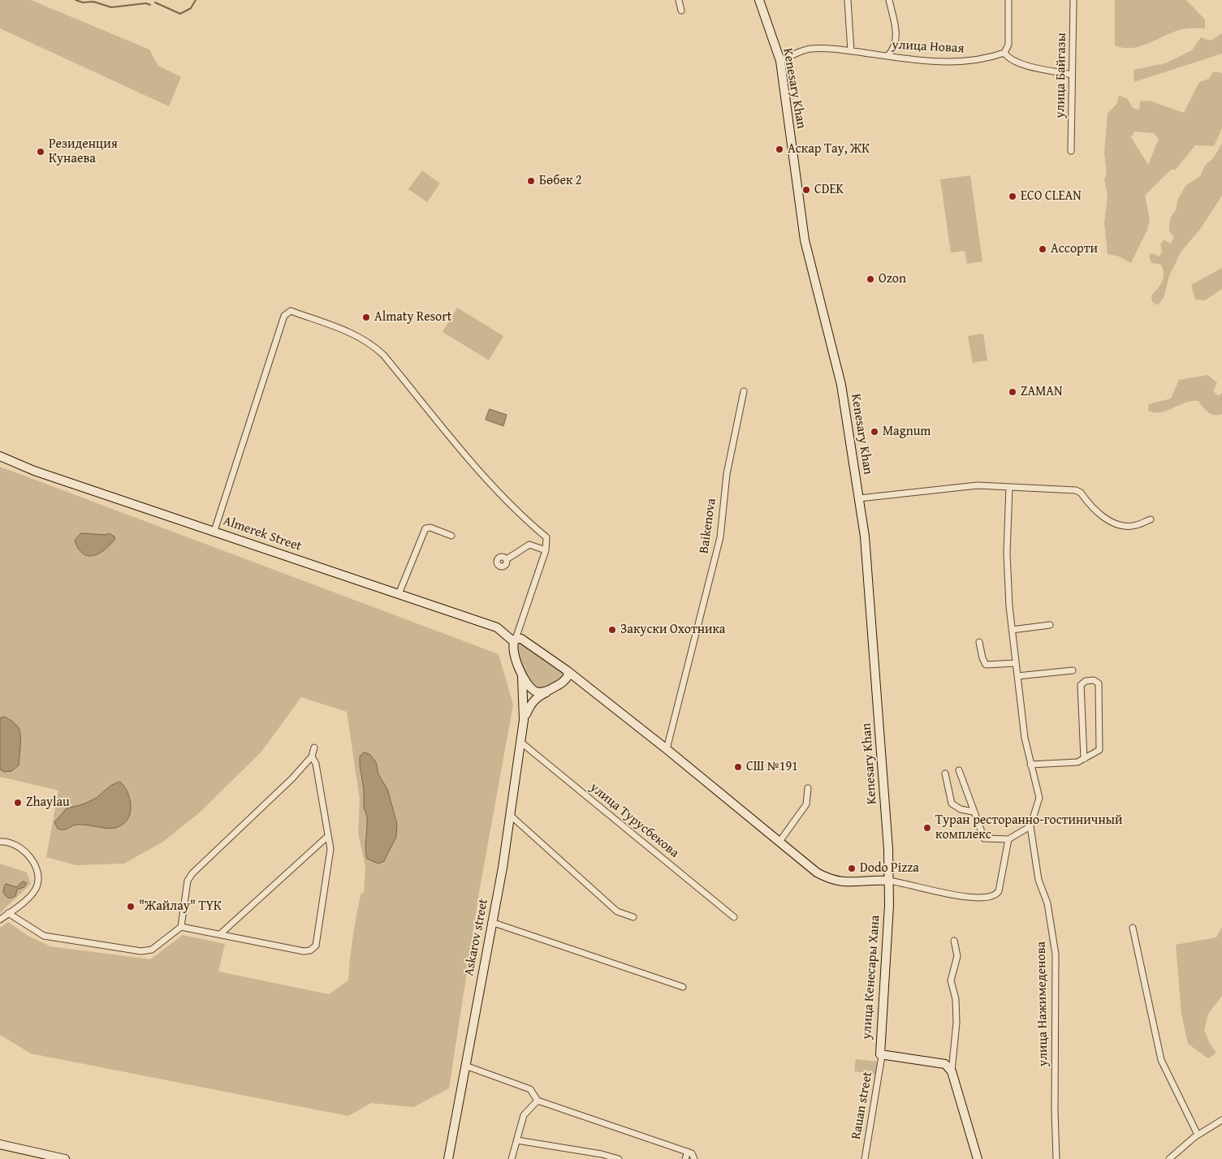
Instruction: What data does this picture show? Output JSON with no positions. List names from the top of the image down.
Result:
{
  "streets": {
    "street": [
      "улица Новая",
      "улица Байгазы",
      "Kenesary Khan",
      "Baikenova",
      "Almerek Street",
      "улица Турусбекова",
      "Askarov street",
      "улица Кенесары Хана",
      "улица Нажимеденова",
      "Rauan street"
    ]
  },
  "crossings": [
    ["улица Новая", "Kenesary Khan"],
    ["Kenesary Khan", "улица Кенесары Хана"],
    ["улица Турусбекова", "Askarov street"],
    ["улица Кенесары Хана", "Rauan street"]
  ],
  "places": [
    "Аскар Тау, ЖК",
    "Резиденция Кунаева",
    "Бөбек 2",
    "CDEK",
    "ECO CLEAN",
    "Ассорти",
    "Ozon",
    "Almaty Resort",
    "ZAMAN",
    "Magnum",
    "Закуски Охотника",
    "СШ №191",
    "Zhaylau",
    "Туран ресторанно-гостиничный комплекс",
    "Dodo Pizza",
    "\"Жайлау\" ТҮК"
  ]
}
